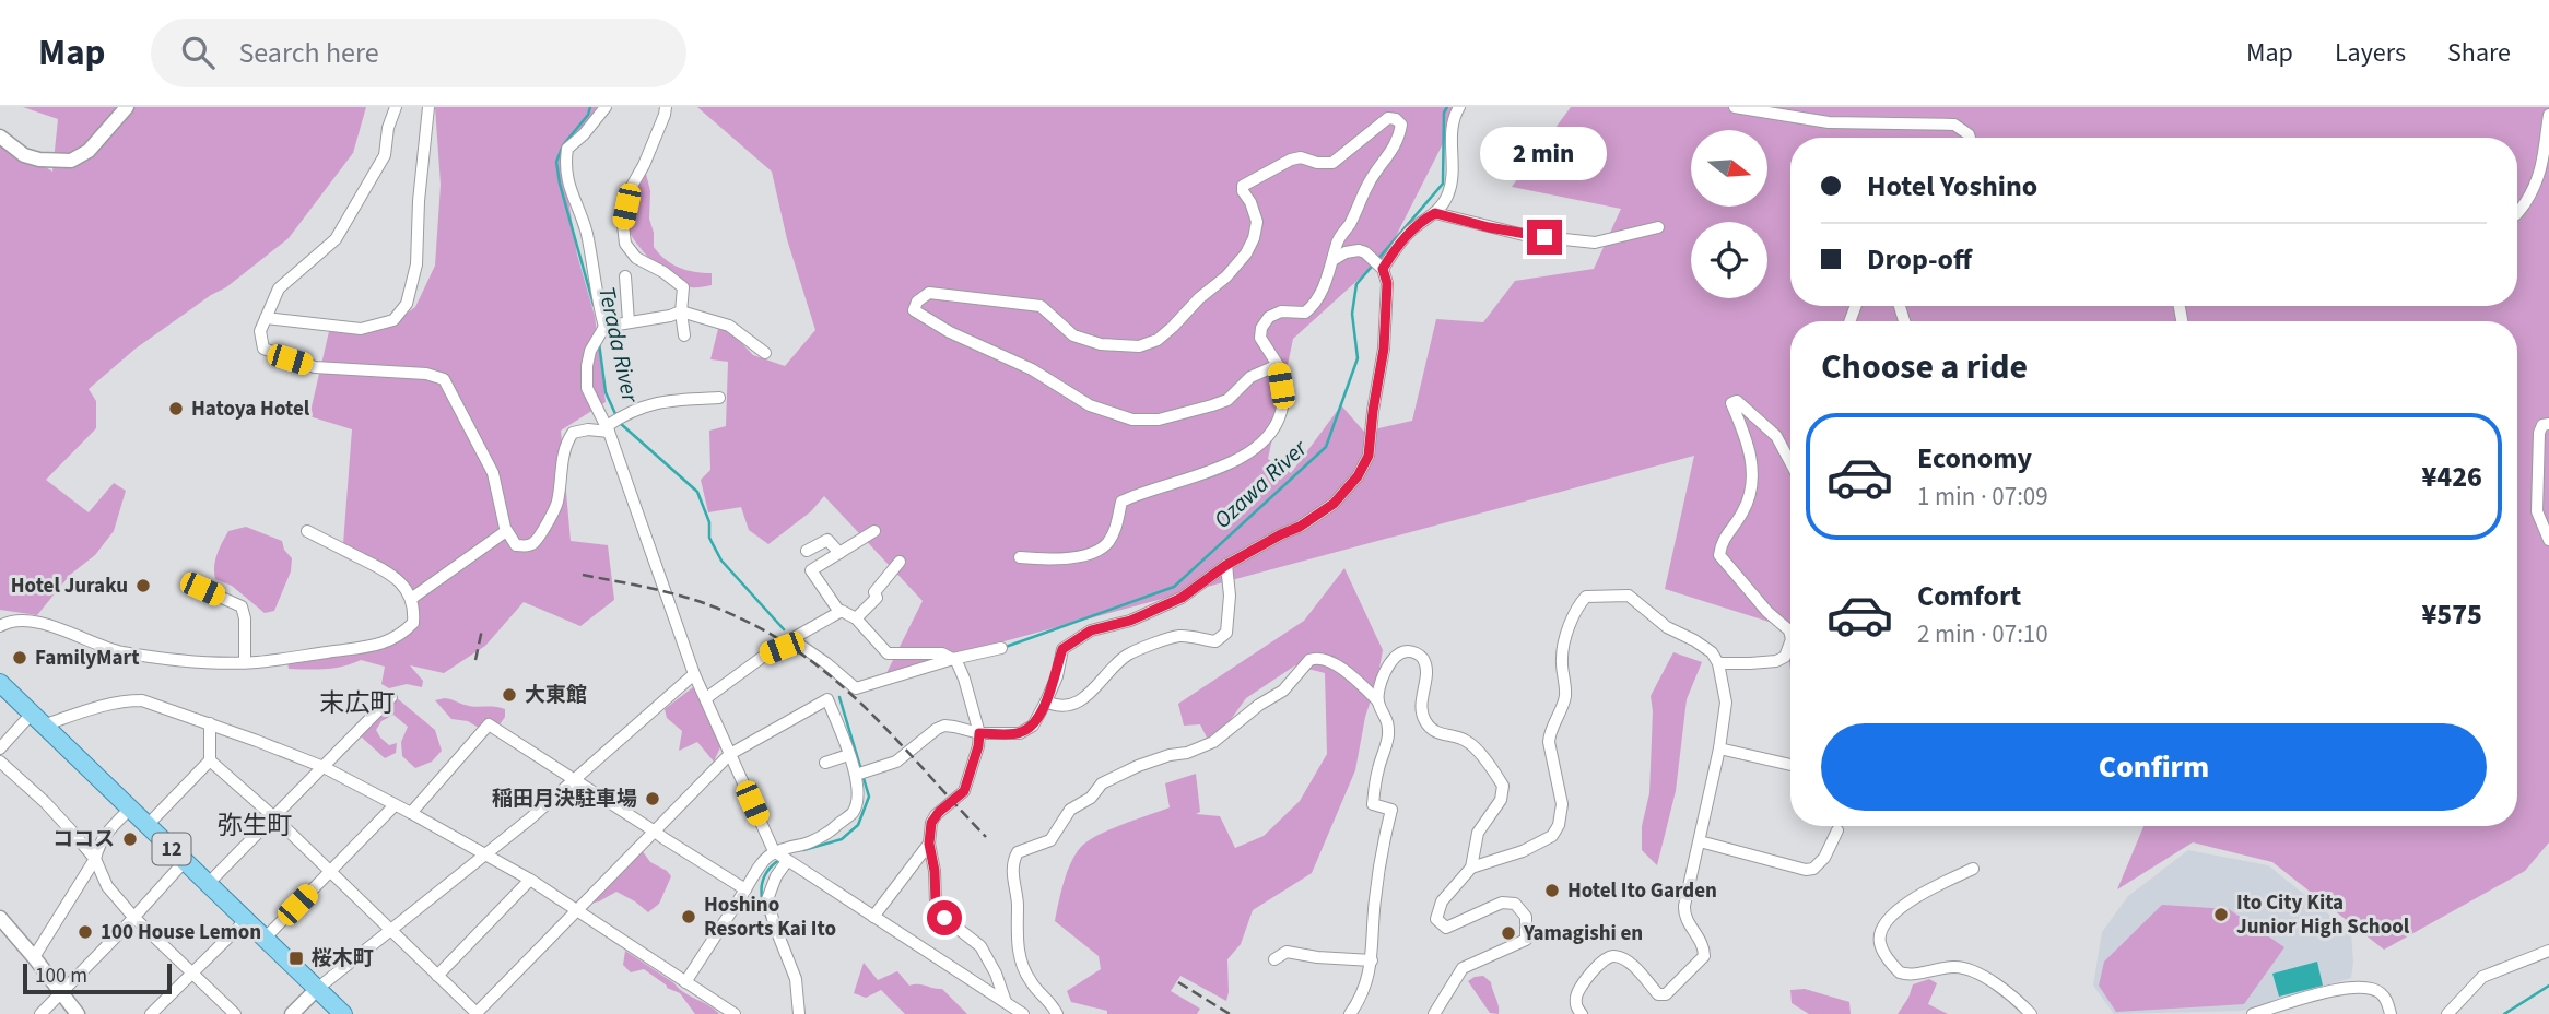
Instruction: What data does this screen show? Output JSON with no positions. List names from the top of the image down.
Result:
{
  "streets": {
    "main road": ["12"]
  },
  "districts": ["末広町", "弥生町"],
  "water": ["Terada River", "Ozawa River"],
  "places": {
    "other": [
      "Hatoya Hotel",
      "Hotel Juraku",
      "FamilyMart",
      "大東館",
      "稲田月決駐車場",
      "ココス",
      "Hotel Ito Garden",
      "Ito City Kita Junior High School",
      "Hoshino Resorts Kai Ito",
      "100 House Lemon",
      "Yamagishi en"
    ],
    "transit": ["桜木町"]
  },
  "scale_bar": "100 m",
  "north": "right",
  "page": {
    "header": "Map",
    "search": "Search here",
    "nav": ["Map", "Layers", "Share"],
    "bubble": "2 min",
    "banner": ["Hotel Yoshino", "Drop-off"],
    "heading": "Choose a ride",
    "list": [
      {
        "name": "Economy",
        "note": "1 min · 07:09",
        "value": "¥426"
      },
      {
        "name": "Comfort",
        "note": "2 min · 07:10",
        "value": "¥575"
      }
    ],
    "buttons": "Confirm",
    "scale": "100 m"
  }
}
